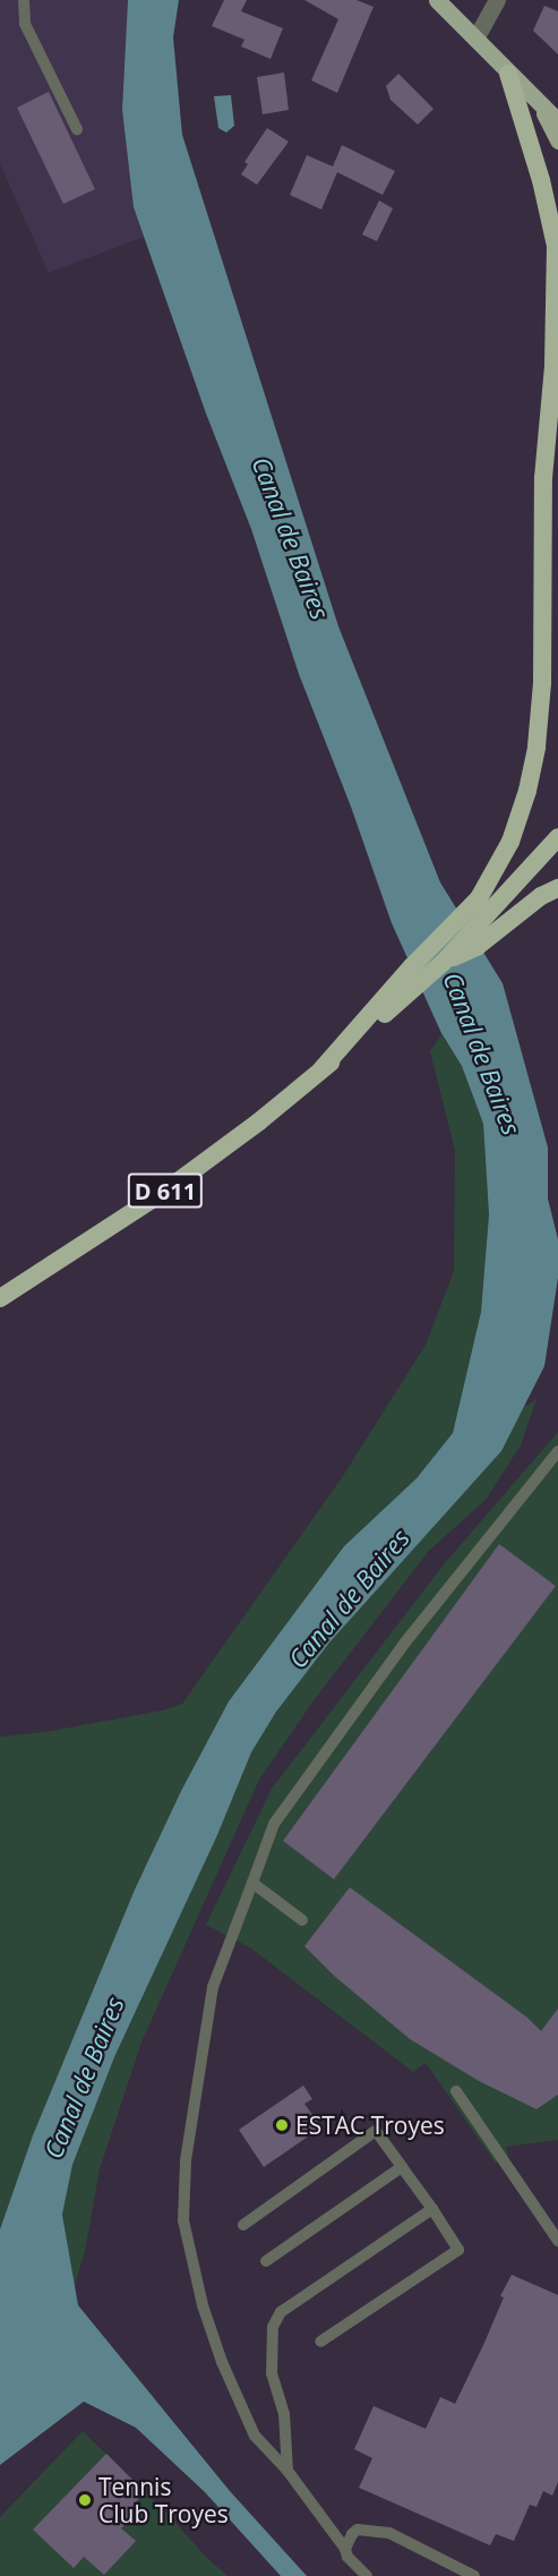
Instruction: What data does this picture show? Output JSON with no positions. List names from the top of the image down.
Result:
{
  "streets": {
    "highway": ["D 611"]
  },
  "water": ["Canal de Baires"],
  "places": ["ESTAC Troyes", "Tennis Club Troyes"]
}
